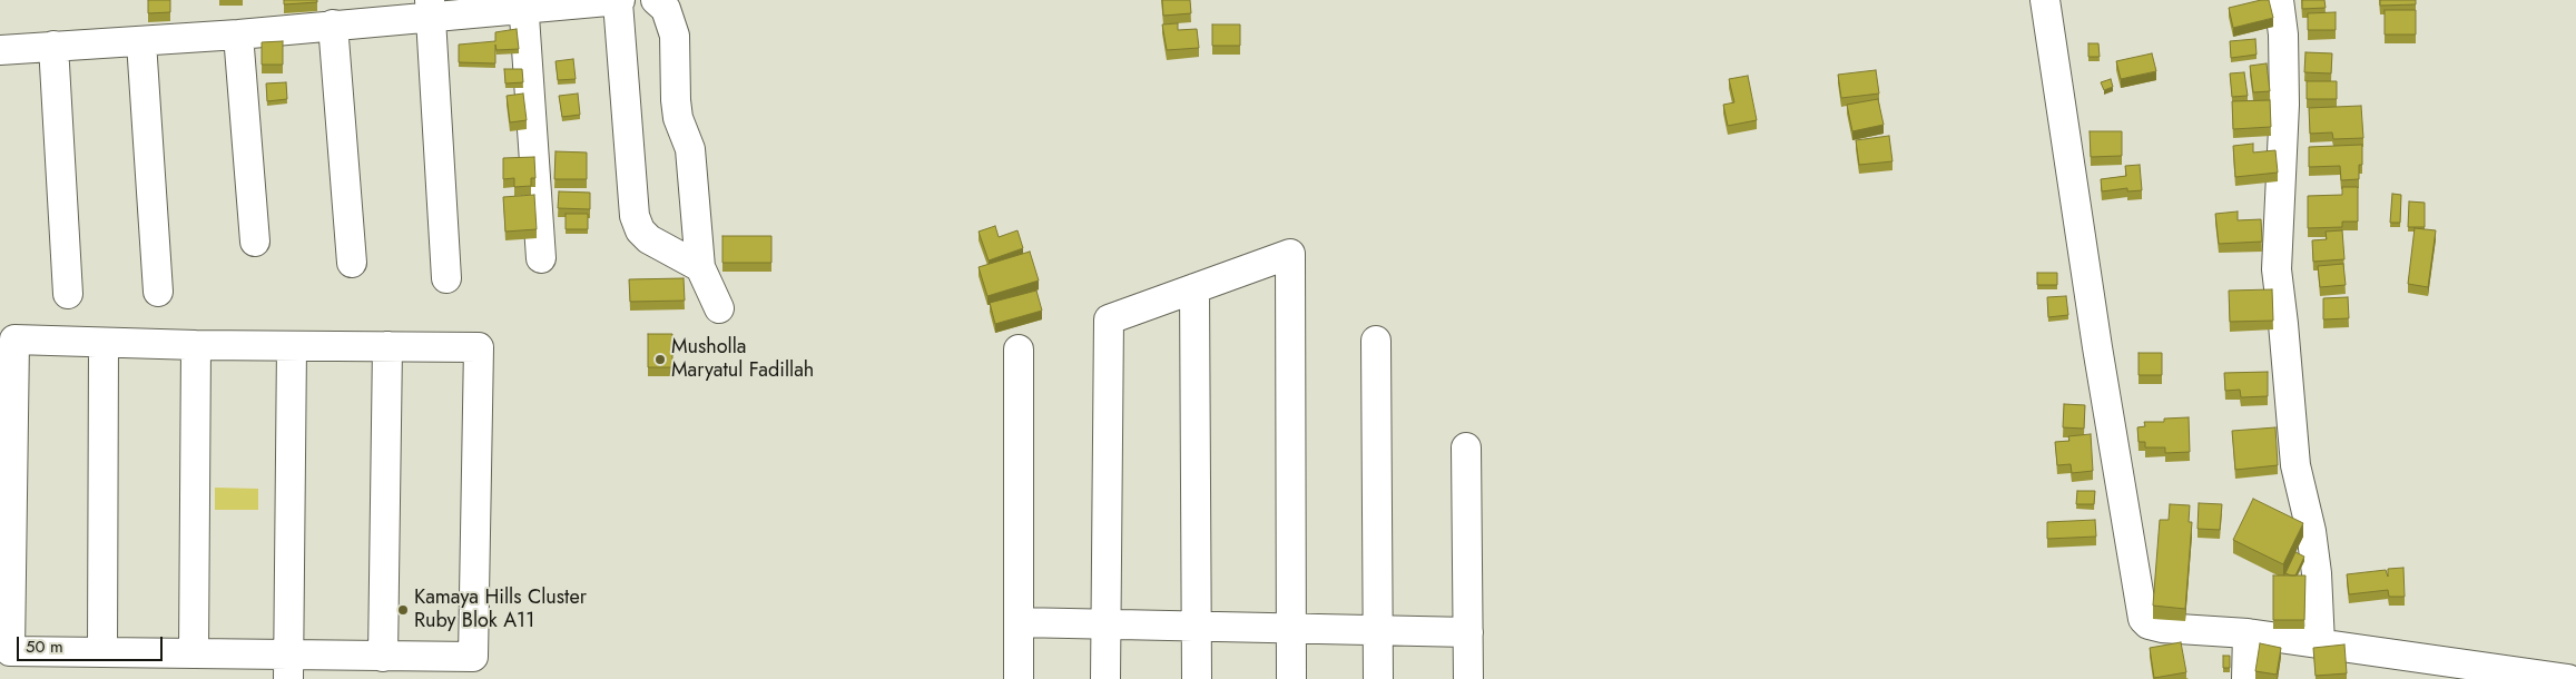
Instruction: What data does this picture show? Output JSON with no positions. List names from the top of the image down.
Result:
{
  "places": ["Musholla Maryatul Fadillah", "Kamaya Hills Cluster Ruby Blok A11"],
  "scale_bar": "50 m"
}
